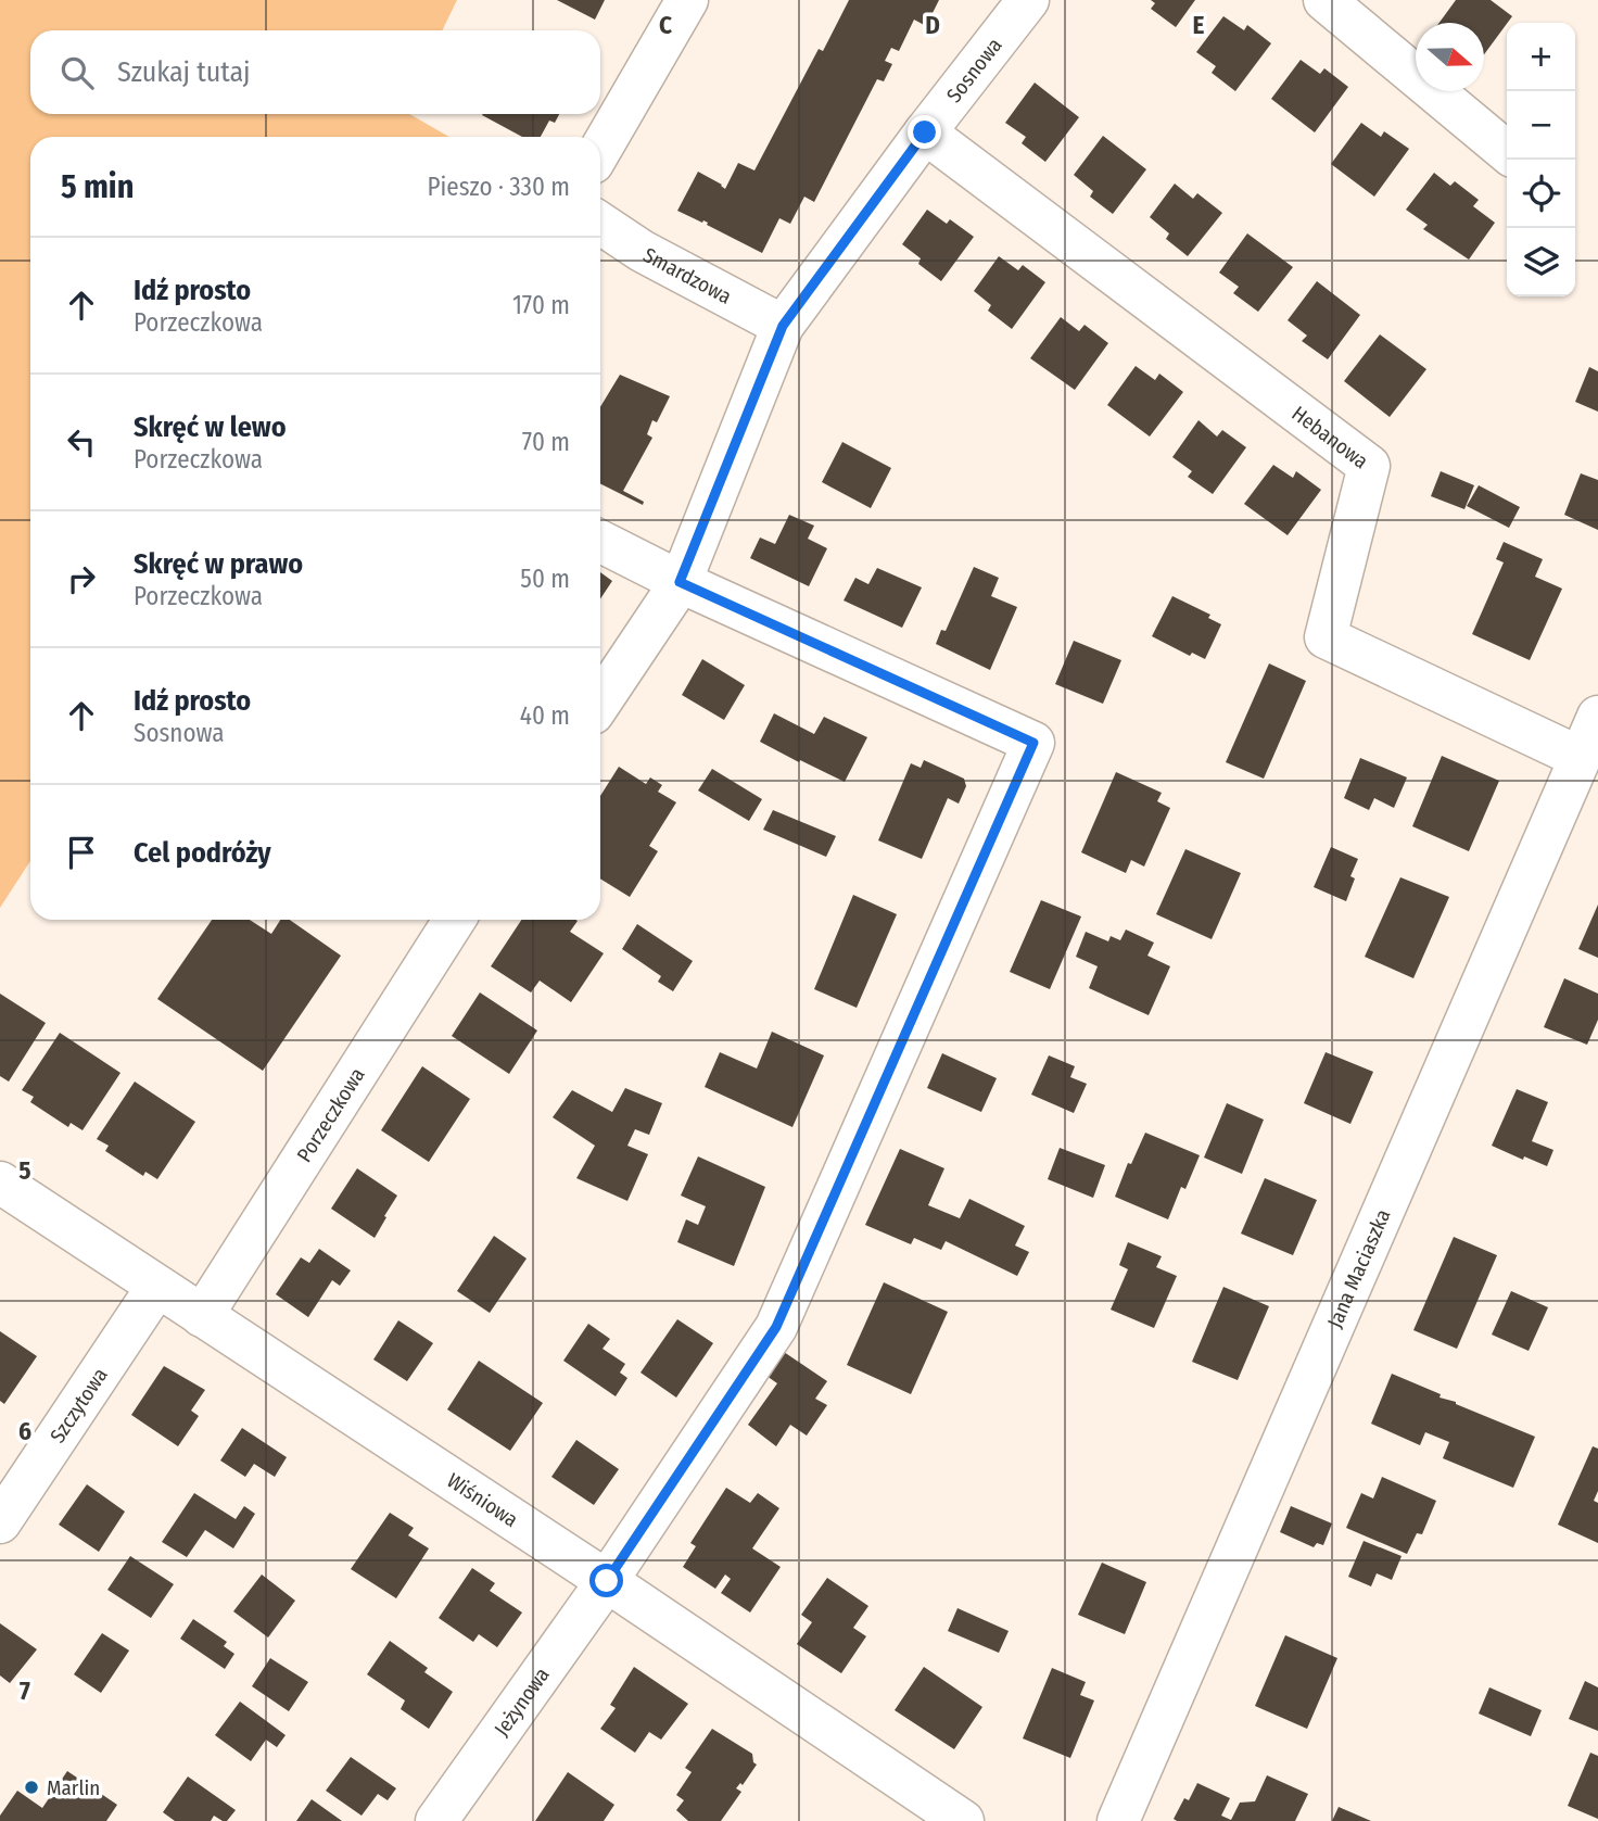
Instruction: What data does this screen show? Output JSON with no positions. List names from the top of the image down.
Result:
{
  "streets": {
    "street": [
      "Sosnowa",
      "Smardzowa",
      "Hebanowa",
      "Porzeczkowa",
      "Jana Maciaszka",
      "Szczytowa",
      "Wiśniowa",
      "Jeżynowa"
    ]
  },
  "crossings": [
    ["Sosnowa", "Smardzowa"],
    ["Sosnowa", "Hebanowa"],
    ["Hebanowa", "Jana Maciaszka"],
    ["Porzeczkowa", "Wiśniowa"],
    ["Szczytowa", "Wiśniowa"],
    ["Wiśniowa", "Jeżynowa"]
  ],
  "places": ["Marlin"],
  "north": "right",
  "page": {
    "map_buttons": ["+", "−"],
    "search": "Szukaj tutaj",
    "heading": ["5 min", "Pieszo · 330 m"],
    "list": [
      ["Idź prosto", "Porzeczkowa", "170 m"],
      ["Skręć w lewo", "Porzeczkowa", "70 m"],
      ["Skręć w prawo", "Porzeczkowa", "50 m"],
      ["Idź prosto", "Sosnowa", "40 m"],
      "Cel podróży"
    ]
  },
  "grid": {
    "columns": ["C", "D", "E"],
    "rows": ["5", "6", "7"]
  }
}
